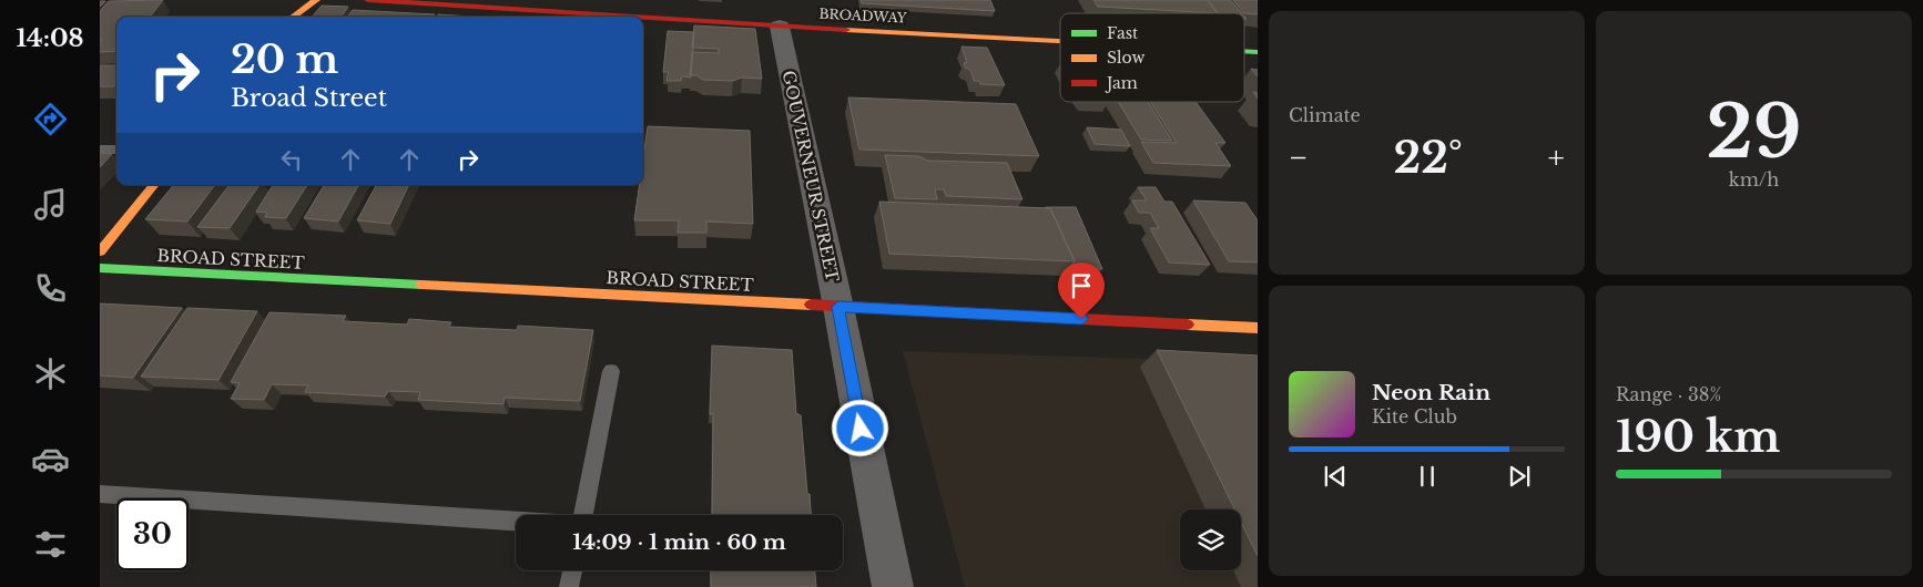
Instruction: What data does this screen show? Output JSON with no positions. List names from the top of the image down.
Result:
{
  "streets": {
    "main road": ["BROADWAY", "BROAD STREET"],
    "street": ["GOUVERNEUR STREET"]
  },
  "crossings": [
    ["BROADWAY", "GOUVERNEUR STREET"],
    ["GOUVERNEUR STREET", "BROAD STREET"]
  ],
  "legend": ["Fast", "Slow", "Jam"],
  "page": {
    "tabs": "14:08",
    "tile": [
      "Climate",
      ["29", "km/h"],
      ["Range · 38%", "190 km"]
    ],
    "turn": ["20 m", "Broad Street"],
    "heat": ["−", "22°", "+"],
    "song": ["Neon Rain", "Kite Club"],
    "limit": "30",
    "trip": "14:09 · 1 min · 60 m"
  }
}
